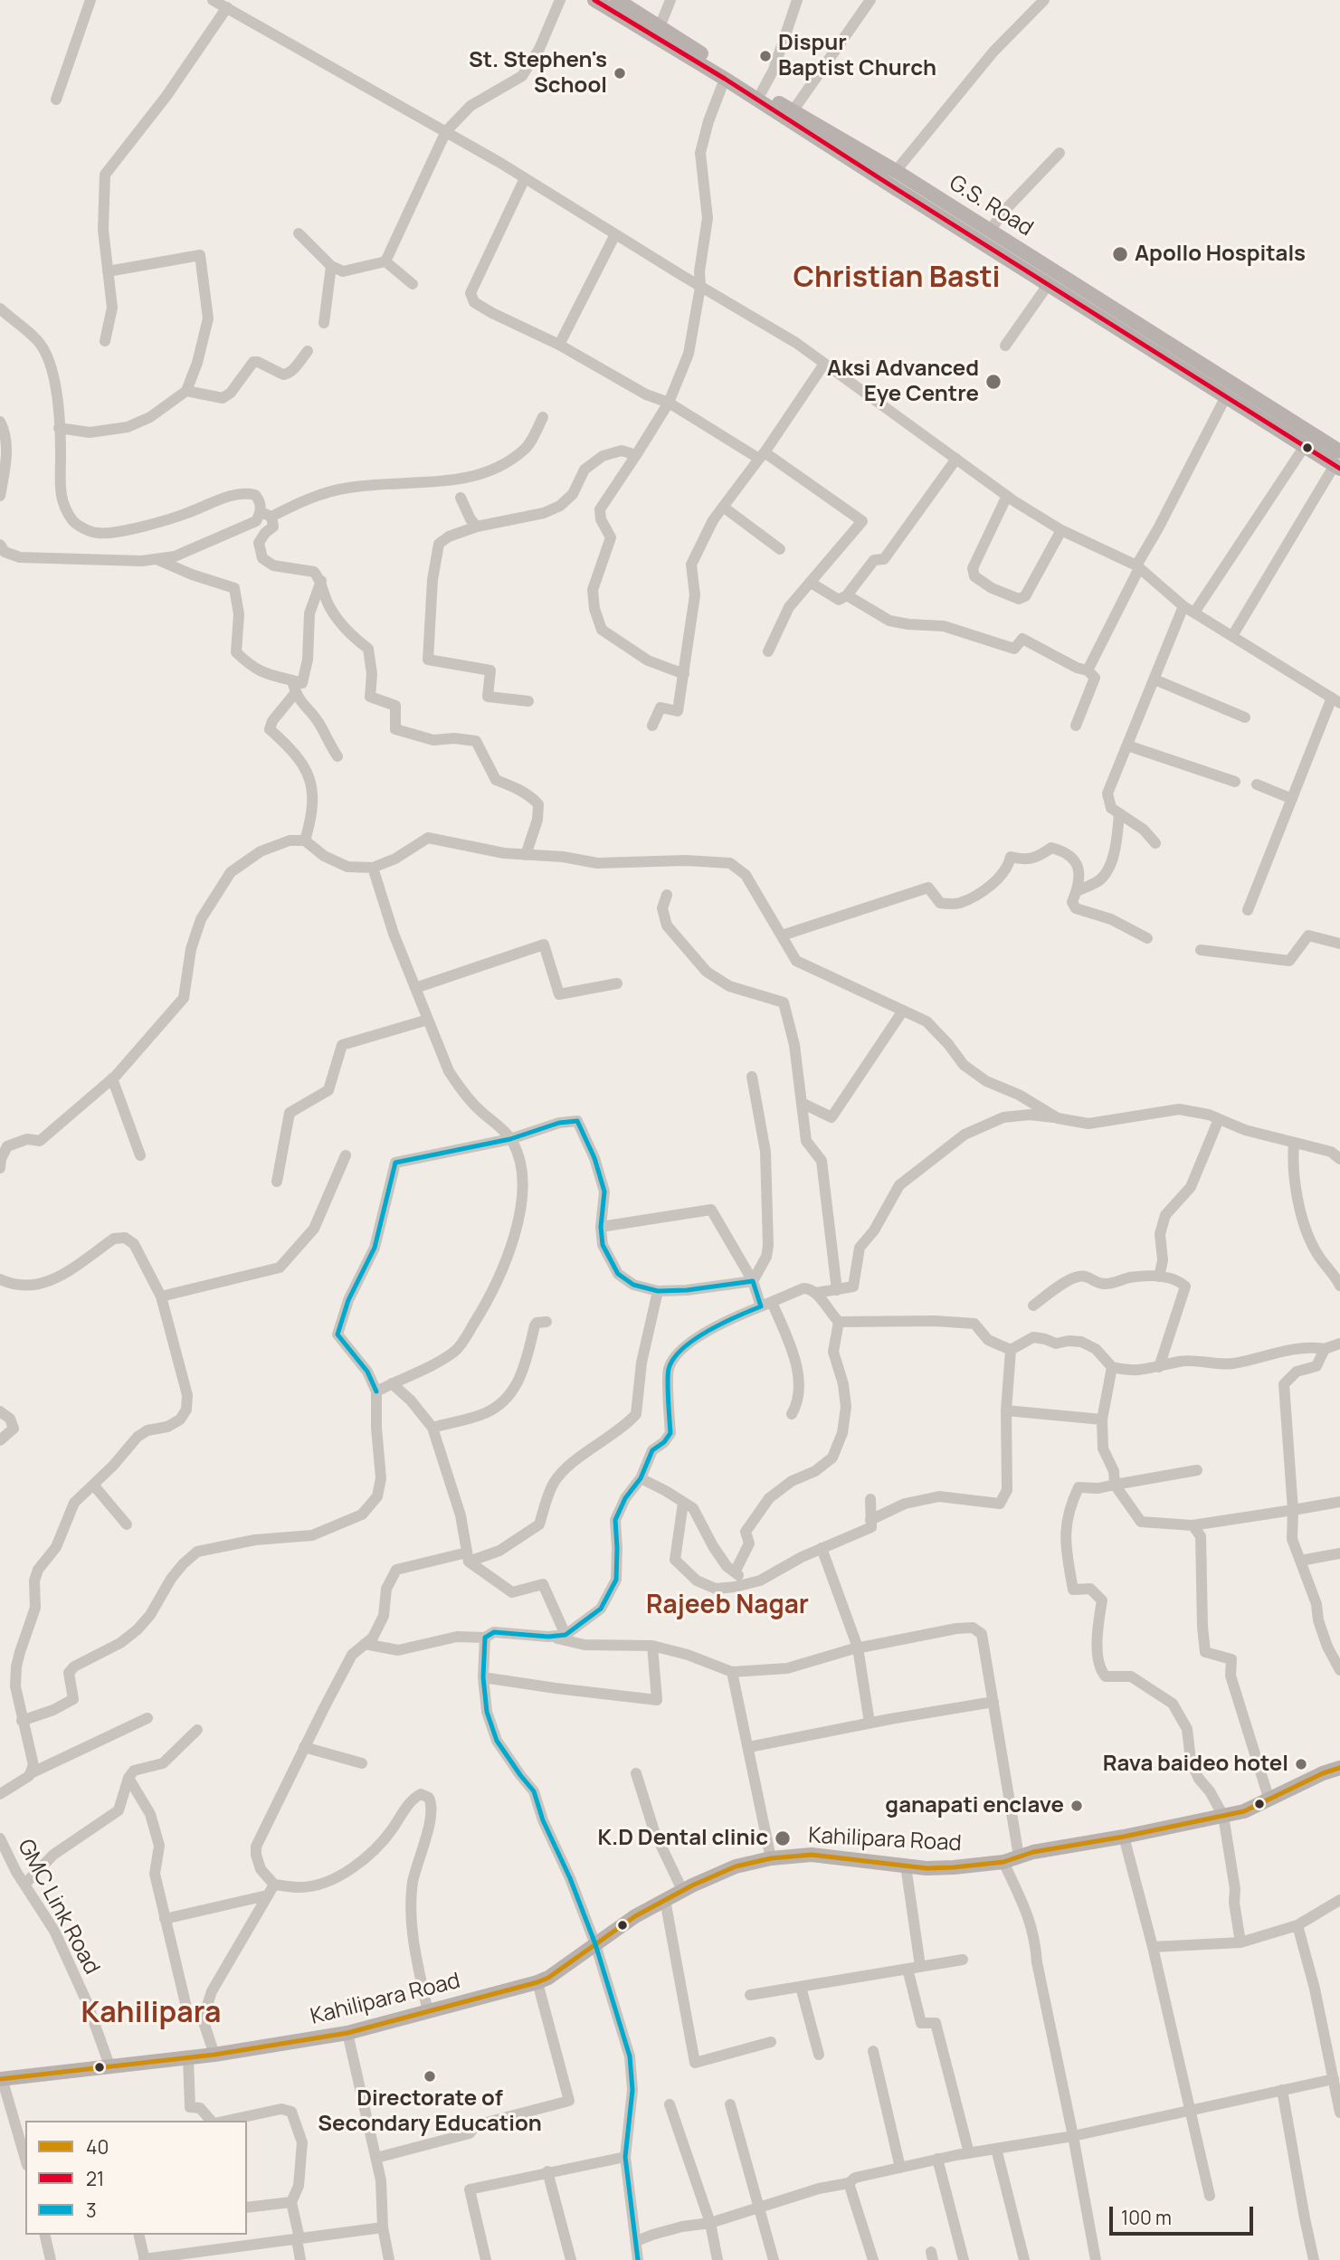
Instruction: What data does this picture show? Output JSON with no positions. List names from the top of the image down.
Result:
{
  "streets": {
    "main road": ["G.S. Road", "Kahilipara Road"],
    "street": ["GMC Link Road"]
  },
  "crossings": [
    ["Kahilipara Road", "GMC Link Road"]
  ],
  "districts": ["Christian Basti", "Rajeeb Nagar", "Kahilipara"],
  "places": [
    "Dispur Baptist Church",
    "St. Stephen's School",
    "Apollo Hospitals",
    "Aksi Advanced Eye Centre",
    "Rava baideo hotel",
    "ganapati enclave",
    "K.D Dental clinic",
    "Directorate of Secondary Education"
  ],
  "lines": ["transit line 21", "transit line 3", "transit line 40"],
  "legend": ["40", "21", "3"],
  "scale_bar": "100 m"
}
